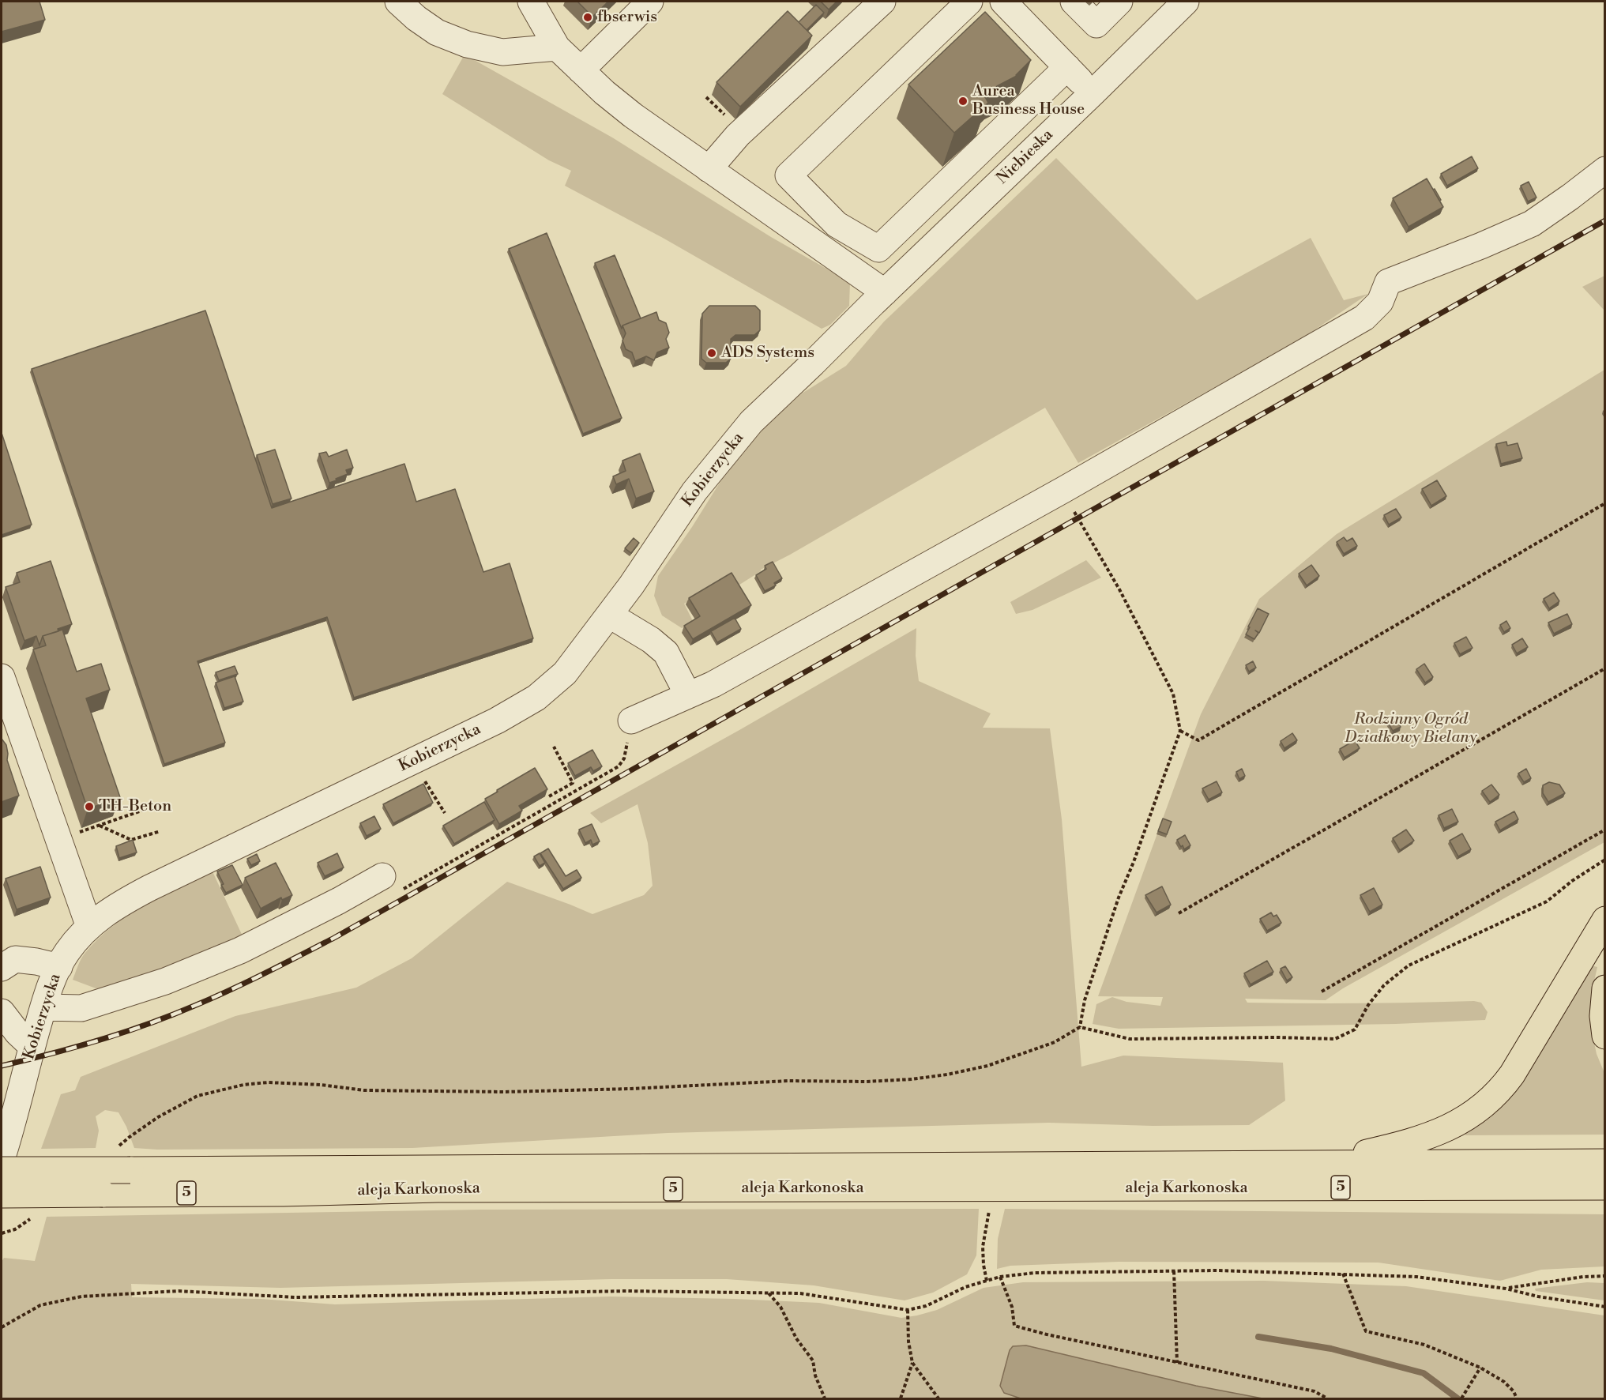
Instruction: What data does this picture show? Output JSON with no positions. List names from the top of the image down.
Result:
{
  "streets": {
    "main road": ["5", "aleja Karkonoska"],
    "street": ["Niebieska", "Kobierzycka"]
  },
  "crossings": [
    ["Niebieska", "Kobierzycka"]
  ],
  "parks": ["Rodzinny Ogród Działkowy Bielany"],
  "places": [
    "fbserwis",
    "Aurea Business House",
    "ADS Systems",
    "TH-Beton"
  ]
}
